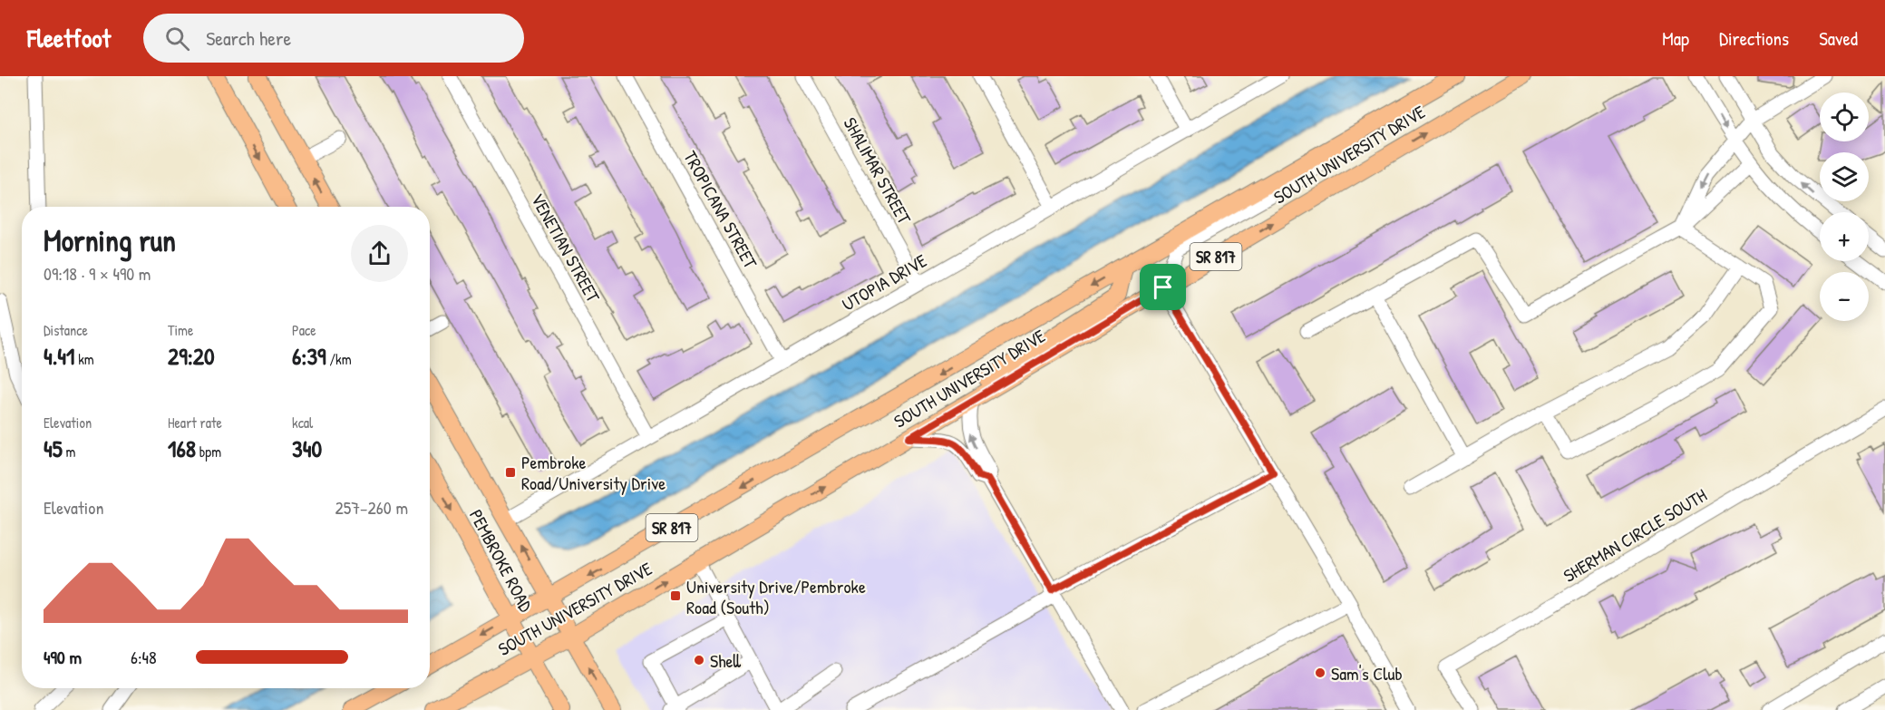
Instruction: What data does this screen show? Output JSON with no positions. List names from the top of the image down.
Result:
{
  "streets": {
    "main road": ["SOUTH UNIVERSITY DRIVE", "SR 817", "PEMBROKE ROAD"],
    "street": [
      "SHALIMAR STREET",
      "TROPICANA STREET",
      "VENETIAN STREET",
      "UTOPIA DRIVE",
      "SHERMAN CIRCLE SOUTH"
    ]
  },
  "crossings": [
    ["SOUTH UNIVERSITY DRIVE", "PEMBROKE ROAD"],
    ["SHALIMAR STREET", "UTOPIA DRIVE"],
    ["TROPICANA STREET", "UTOPIA DRIVE"],
    ["VENETIAN STREET", "UTOPIA DRIVE"],
    ["UTOPIA DRIVE", "PEMBROKE ROAD"]
  ],
  "places": {
    "transit": ["Pembroke Road/University Drive", "University Drive/Pembroke Road (South)"],
    "other": ["Shell", "Sam's Club"]
  },
  "page": {
    "header": "Fleetfoot",
    "search": "Search here",
    "nav": ["Map", "Directions", "Saved"],
    "map_buttons": ["+", "−"],
    "heading": ["Morning run", "09:18 · 9 × 490 m"],
    "stats": [
      ["Distance", "4.41 km"],
      ["Time", "29:20"],
      ["Pace", "6:39 /km"],
      ["Elevation", "45 m"],
      ["Heart rate", "168 bpm"],
      ["kcal", "340"]
    ],
    "chart": ["Elevation", "257–260 m"],
    "list": [
      {
        "name": "490 m",
        "note": "6:48"
      }
    ]
  }
}
